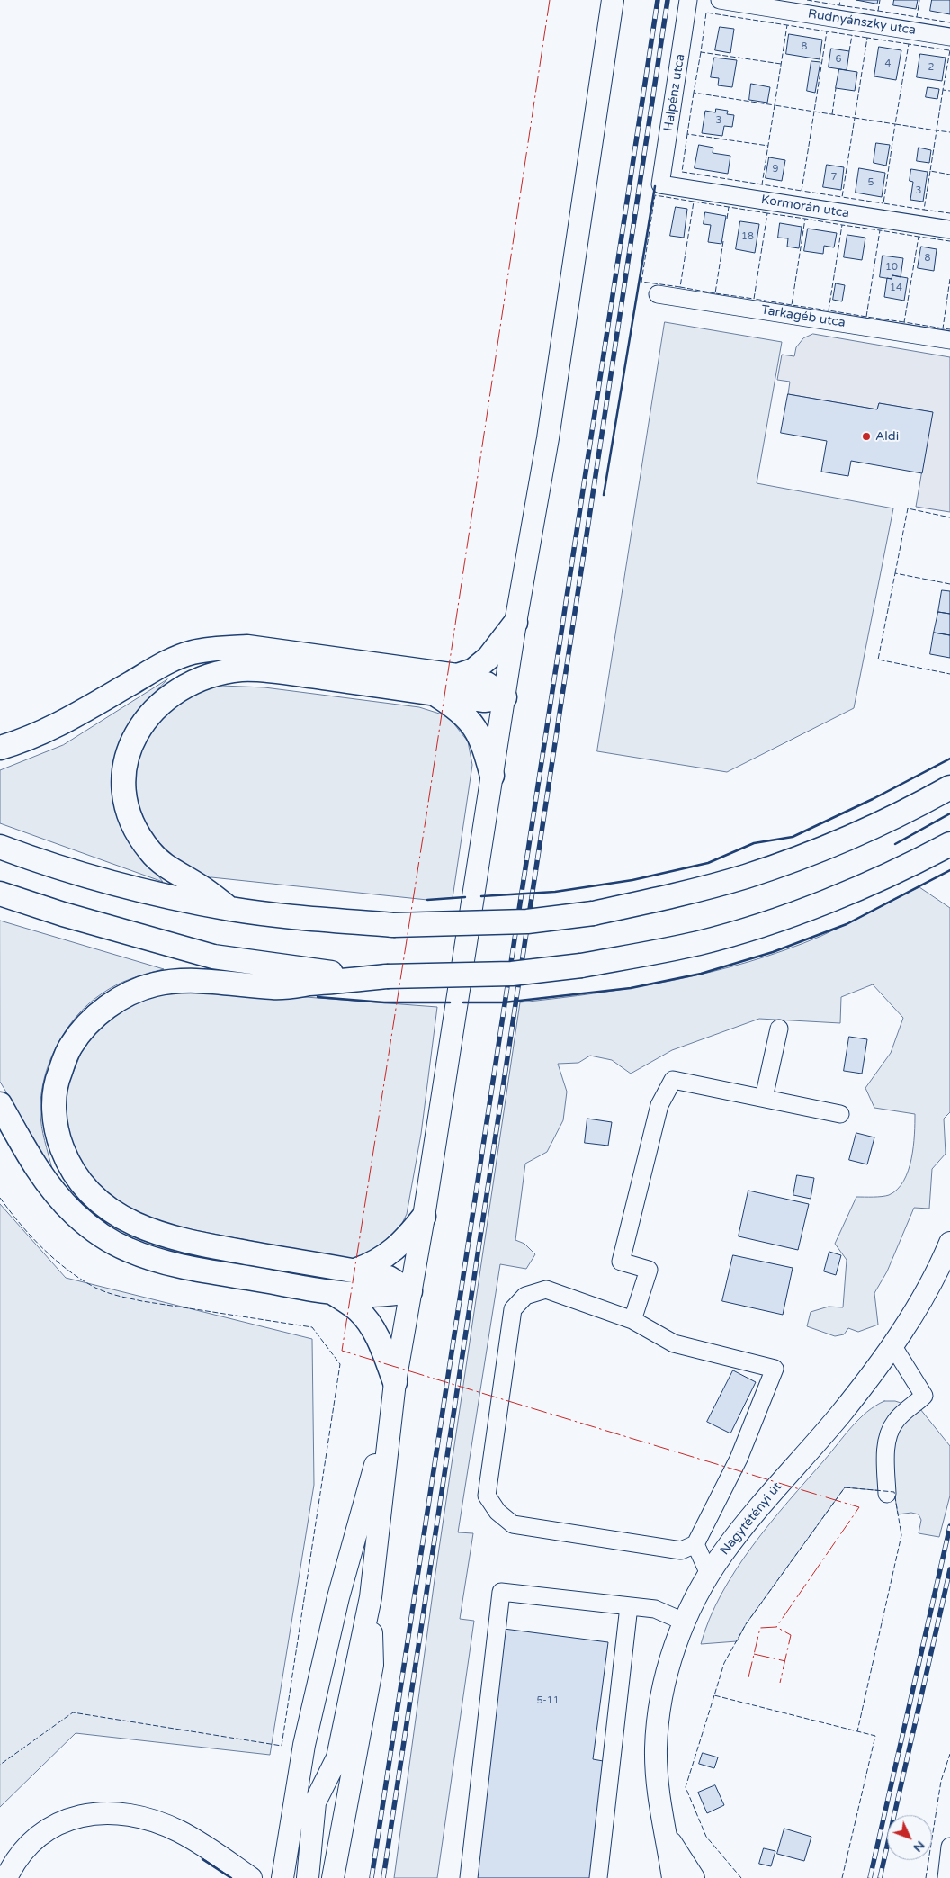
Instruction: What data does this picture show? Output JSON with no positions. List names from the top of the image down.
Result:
{
  "streets": {
    "main road": ["Nagytétényi út"],
    "street": [
      "Rudnyánszky utca",
      "Halpénz utca",
      "Kormorán utca",
      "Tarkagéb utca"
    ]
  },
  "crossings": [
    ["Halpénz utca", "Kormorán utca"]
  ],
  "places": ["Aldi"],
  "house_numbers": [
    "8",
    "6",
    "4",
    "2",
    "3",
    "9",
    "7",
    "5",
    "3",
    "18",
    "8",
    "10",
    "14",
    "5-11"
  ],
  "north": "bottom right"
}
